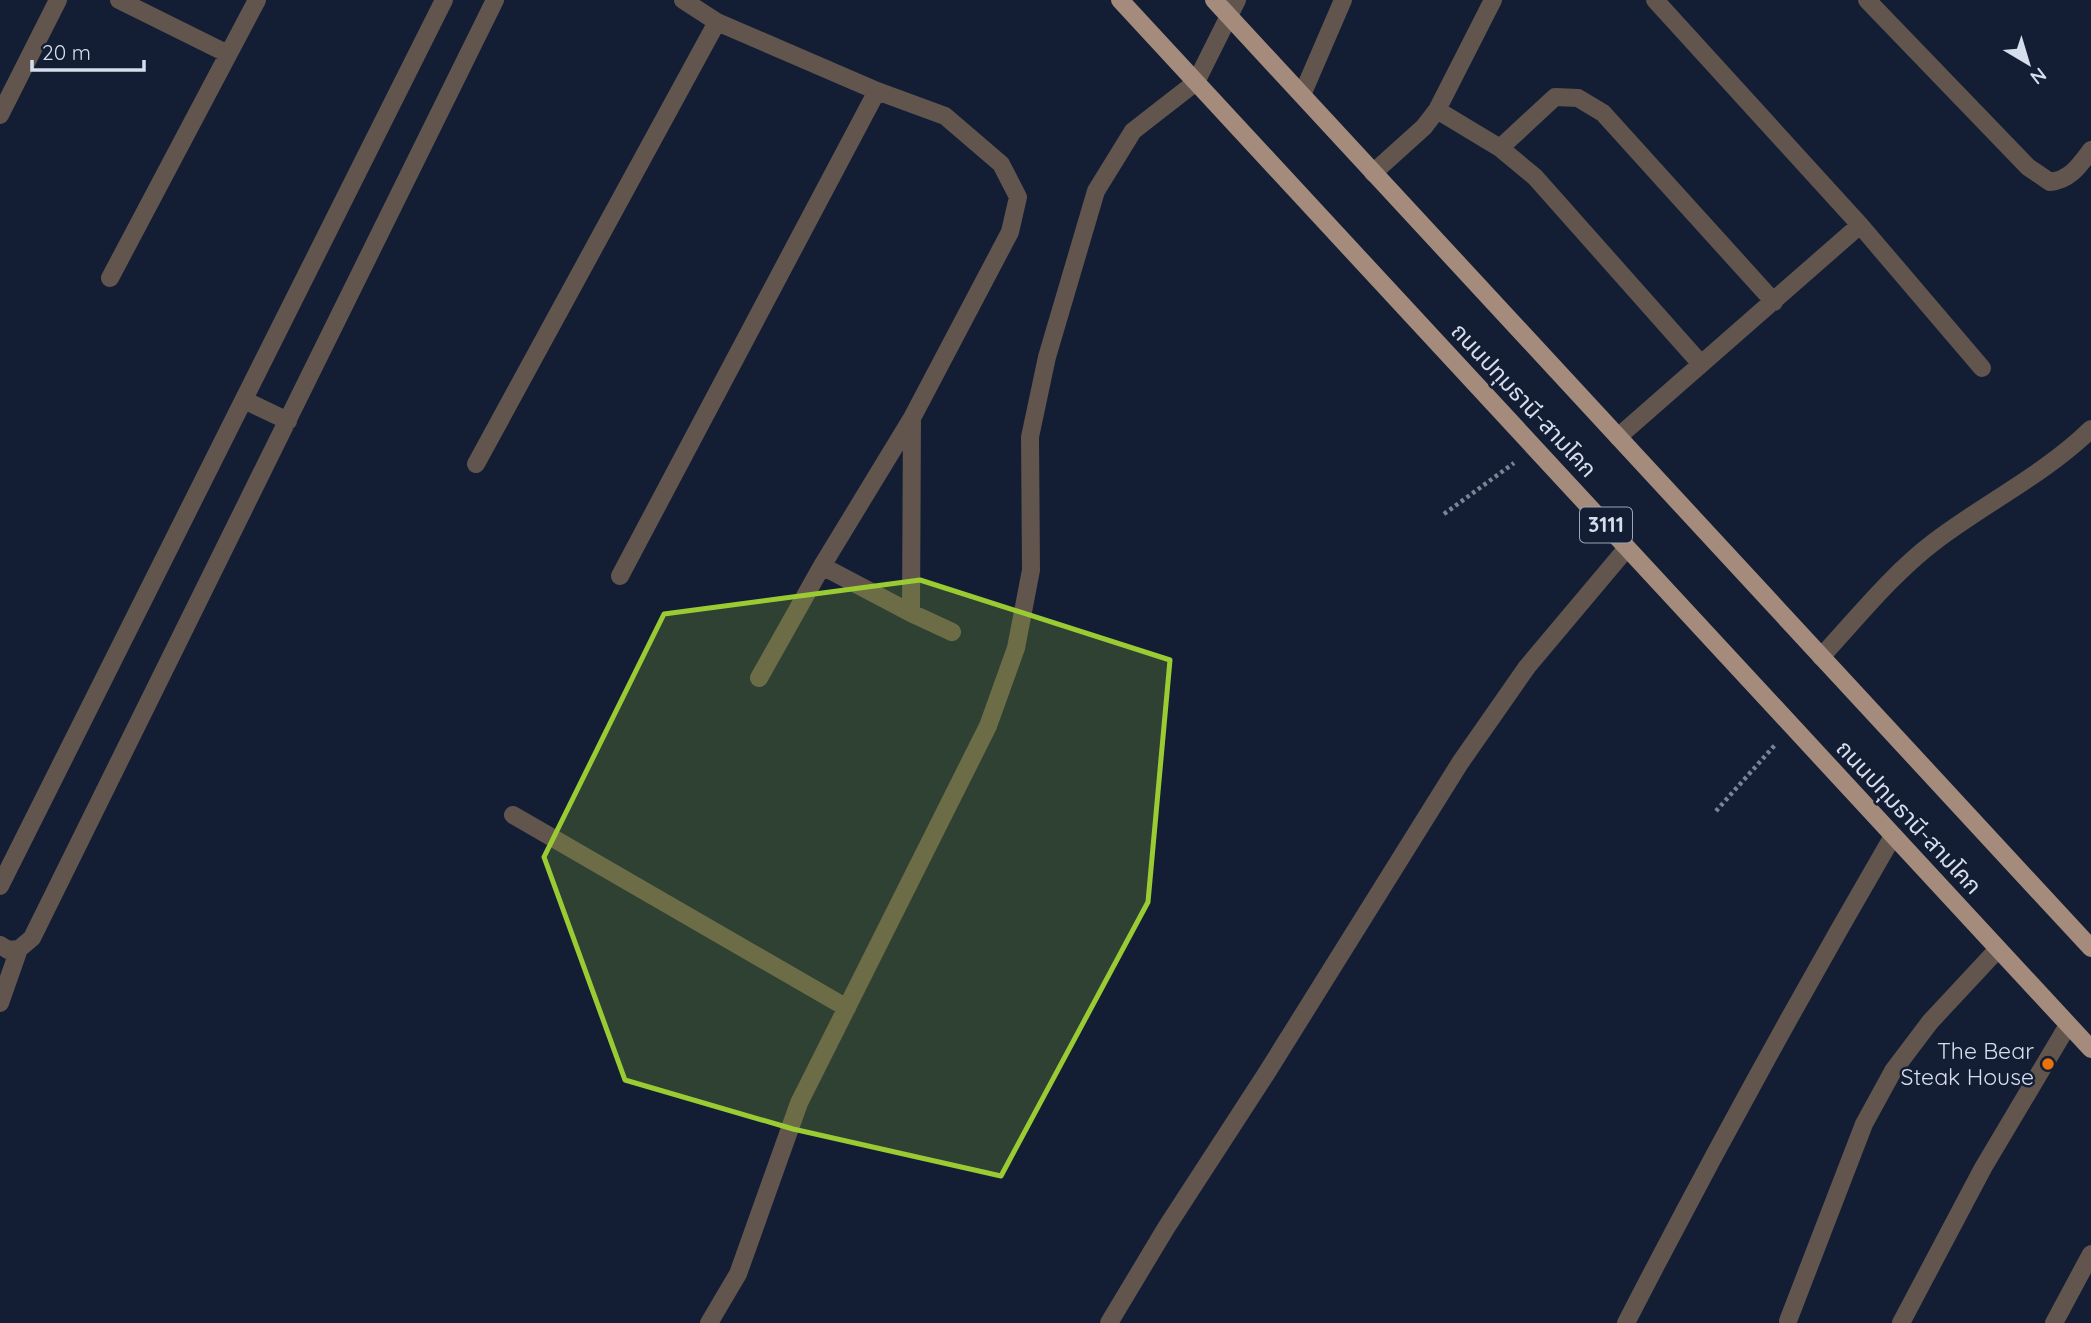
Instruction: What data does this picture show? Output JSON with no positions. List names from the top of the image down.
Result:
{
  "streets": {
    "main road": ["ถนนปทุมธานี-สามโคก", "3111"]
  },
  "places": ["The Bear Steak House"],
  "scale_bar": "20 m",
  "north": "bottom right"
}
